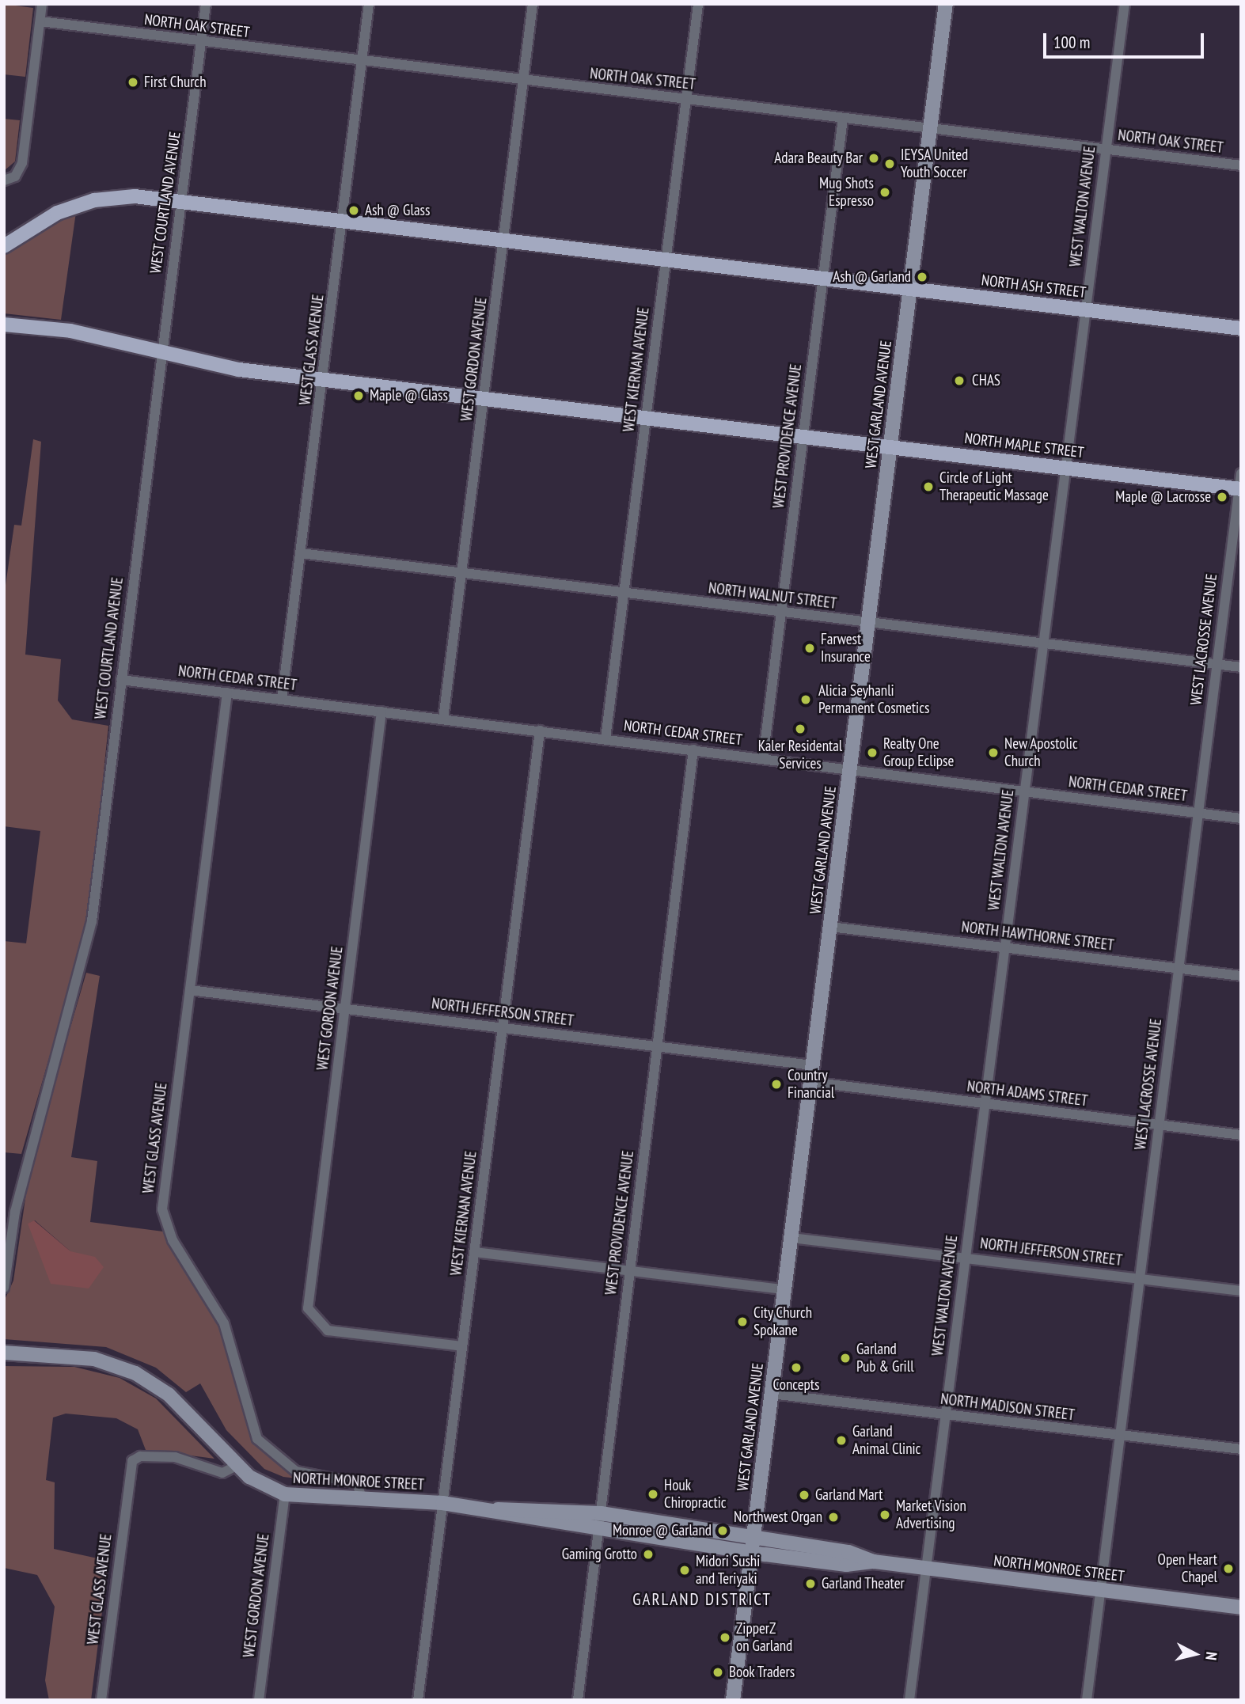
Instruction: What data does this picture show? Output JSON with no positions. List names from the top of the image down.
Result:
{
  "streets": {
    "main road": ["NORTH ASH STREET", "NORTH MAPLE STREET"],
    "street": [
      "NORTH OAK STREET",
      "WEST COURTLAND AVENUE",
      "WEST WALTON AVENUE",
      "WEST GLASS AVENUE",
      "WEST GORDON AVENUE",
      "WEST KIERNAN AVENUE",
      "WEST GARLAND AVENUE",
      "WEST PROVIDENCE AVENUE",
      "NORTH WALNUT STREET",
      "WEST LACROSSE AVENUE",
      "NORTH CEDAR STREET",
      "NORTH HAWTHORNE STREET",
      "NORTH JEFFERSON STREET",
      "NORTH ADAMS STREET",
      "NORTH MADISON STREET",
      "NORTH MONROE STREET"
    ]
  },
  "crossings": [
    ["NORTH OAK STREET", "WEST COURTLAND AVENUE"],
    ["NORTH OAK STREET", "WEST WALTON AVENUE"],
    ["NORTH OAK STREET", "WEST GLASS AVENUE"],
    ["NORTH OAK STREET", "WEST GORDON AVENUE"],
    ["NORTH OAK STREET", "WEST KIERNAN AVENUE"],
    ["NORTH OAK STREET", "WEST GARLAND AVENUE"],
    ["NORTH OAK STREET", "WEST PROVIDENCE AVENUE"],
    ["WEST COURTLAND AVENUE", "NORTH ASH STREET"],
    ["WEST COURTLAND AVENUE", "NORTH MAPLE STREET"],
    ["WEST COURTLAND AVENUE", "NORTH CEDAR STREET"],
    ["WEST WALTON AVENUE", "NORTH ASH STREET"],
    ["WEST WALTON AVENUE", "NORTH MAPLE STREET"],
    ["WEST WALTON AVENUE", "NORTH WALNUT STREET"],
    ["WEST WALTON AVENUE", "NORTH CEDAR STREET"],
    ["WEST WALTON AVENUE", "NORTH HAWTHORNE STREET"],
    ["WEST WALTON AVENUE", "NORTH JEFFERSON STREET"],
    ["WEST WALTON AVENUE", "NORTH ADAMS STREET"],
    ["WEST WALTON AVENUE", "NORTH MADISON STREET"],
    ["WEST WALTON AVENUE", "NORTH MONROE STREET"],
    ["NORTH ASH STREET", "WEST GLASS AVENUE"],
    ["NORTH ASH STREET", "WEST GORDON AVENUE"],
    ["NORTH ASH STREET", "WEST KIERNAN AVENUE"],
    ["NORTH ASH STREET", "WEST GARLAND AVENUE"],
    ["NORTH ASH STREET", "WEST PROVIDENCE AVENUE"],
    ["WEST GLASS AVENUE", "NORTH MAPLE STREET"],
    ["WEST GLASS AVENUE", "NORTH WALNUT STREET"],
    ["WEST GLASS AVENUE", "NORTH CEDAR STREET"],
    ["WEST GLASS AVENUE", "NORTH JEFFERSON STREET"],
    ["WEST GLASS AVENUE", "NORTH MONROE STREET"],
    ["WEST GORDON AVENUE", "WEST KIERNAN AVENUE"],
    ["WEST GORDON AVENUE", "NORTH MAPLE STREET"],
    ["WEST GORDON AVENUE", "NORTH WALNUT STREET"],
    ["WEST GORDON AVENUE", "NORTH CEDAR STREET"],
    ["WEST GORDON AVENUE", "NORTH JEFFERSON STREET"],
    ["WEST GORDON AVENUE", "NORTH MONROE STREET"],
    ["WEST KIERNAN AVENUE", "NORTH MAPLE STREET"],
    ["WEST KIERNAN AVENUE", "NORTH WALNUT STREET"],
    ["WEST KIERNAN AVENUE", "NORTH CEDAR STREET"],
    ["WEST KIERNAN AVENUE", "NORTH JEFFERSON STREET"],
    ["WEST KIERNAN AVENUE", "NORTH MONROE STREET"],
    ["WEST GARLAND AVENUE", "NORTH MAPLE STREET"],
    ["WEST GARLAND AVENUE", "NORTH WALNUT STREET"],
    ["WEST GARLAND AVENUE", "NORTH CEDAR STREET"],
    ["WEST GARLAND AVENUE", "NORTH HAWTHORNE STREET"],
    ["WEST GARLAND AVENUE", "NORTH JEFFERSON STREET"],
    ["WEST GARLAND AVENUE", "NORTH ADAMS STREET"],
    ["WEST GARLAND AVENUE", "NORTH MADISON STREET"],
    ["WEST GARLAND AVENUE", "NORTH MONROE STREET"],
    ["WEST PROVIDENCE AVENUE", "NORTH MAPLE STREET"],
    ["WEST PROVIDENCE AVENUE", "NORTH WALNUT STREET"],
    ["WEST PROVIDENCE AVENUE", "NORTH CEDAR STREET"],
    ["WEST PROVIDENCE AVENUE", "NORTH JEFFERSON STREET"],
    ["WEST PROVIDENCE AVENUE", "NORTH MONROE STREET"],
    ["NORTH MAPLE STREET", "WEST LACROSSE AVENUE"],
    ["NORTH WALNUT STREET", "WEST LACROSSE AVENUE"],
    ["WEST LACROSSE AVENUE", "NORTH CEDAR STREET"],
    ["WEST LACROSSE AVENUE", "NORTH HAWTHORNE STREET"],
    ["WEST LACROSSE AVENUE", "NORTH JEFFERSON STREET"],
    ["WEST LACROSSE AVENUE", "NORTH ADAMS STREET"],
    ["WEST LACROSSE AVENUE", "NORTH MADISON STREET"],
    ["WEST LACROSSE AVENUE", "NORTH MONROE STREET"]
  ],
  "districts": ["GARLAND DISTRICT"],
  "places": [
    "First Church",
    "Adara Beauty Bar",
    "IEYSA United Youth Soccer",
    "Mug Shots Espresso",
    "Ash @ Glass",
    "Ash @ Garland",
    "CHAS",
    "Maple @ Glass",
    "Circle of Light Therapeutic Massage",
    "Maple @ Lacrosse",
    "Farwest Insurance",
    "Alicia Seyhanli Permanent Cosmetics",
    "Kaler Residental Services",
    "Realty One Group Eclipse",
    "New Apostolic Church",
    "Country Financial",
    "City Church Spokane",
    "Garland Pub & Grill",
    "Concepts",
    "Garland Animal Clinic",
    "Houk Chiropractic",
    "Garland Mart",
    "Market Vision Advertising",
    "Northwest Organ",
    "Monroe @ Garland",
    "Gaming Grotto",
    "Open Heart Chapel",
    "Midori Sushi and Teriyaki",
    "Garland Theater",
    "ZipperZ on Garland",
    "Book Traders"
  ],
  "scale_bar": "100 m",
  "north": "right"
}
